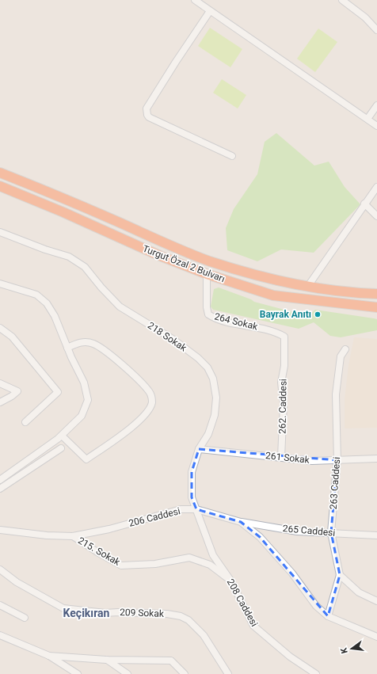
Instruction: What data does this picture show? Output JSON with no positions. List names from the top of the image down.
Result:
{
  "streets": {
    "highway": ["Turgut Özal 2 Bulvarı"],
    "street": [
      "264 Sokak",
      "218 Sokak",
      "262. Caddesi",
      "261 Sokak",
      "263 Caddesi",
      "206 Caddesi",
      "265 Caddesi",
      "215. Sokak",
      "208 Caddesi",
      "209 Sokak"
    ]
  },
  "crossings": [
    ["Turgut Özal 2 Bulvarı", "264 Sokak"],
    ["264 Sokak", "262. Caddesi"],
    ["218 Sokak", "261 Sokak"],
    ["218 Sokak", "206 Caddesi"],
    ["218 Sokak", "208 Caddesi"],
    ["262. Caddesi", "261 Sokak"],
    ["261 Sokak", "263 Caddesi"],
    ["263 Caddesi", "206 Caddesi"],
    ["263 Caddesi", "265 Caddesi"],
    ["206 Caddesi", "265 Caddesi"],
    ["206 Caddesi", "215. Sokak"],
    ["206 Caddesi", "208 Caddesi"],
    ["215. Sokak", "208 Caddesi"]
  ],
  "districts": ["Keçikıran"],
  "places": ["Bayrak Anıtı"],
  "north": "left"
}
